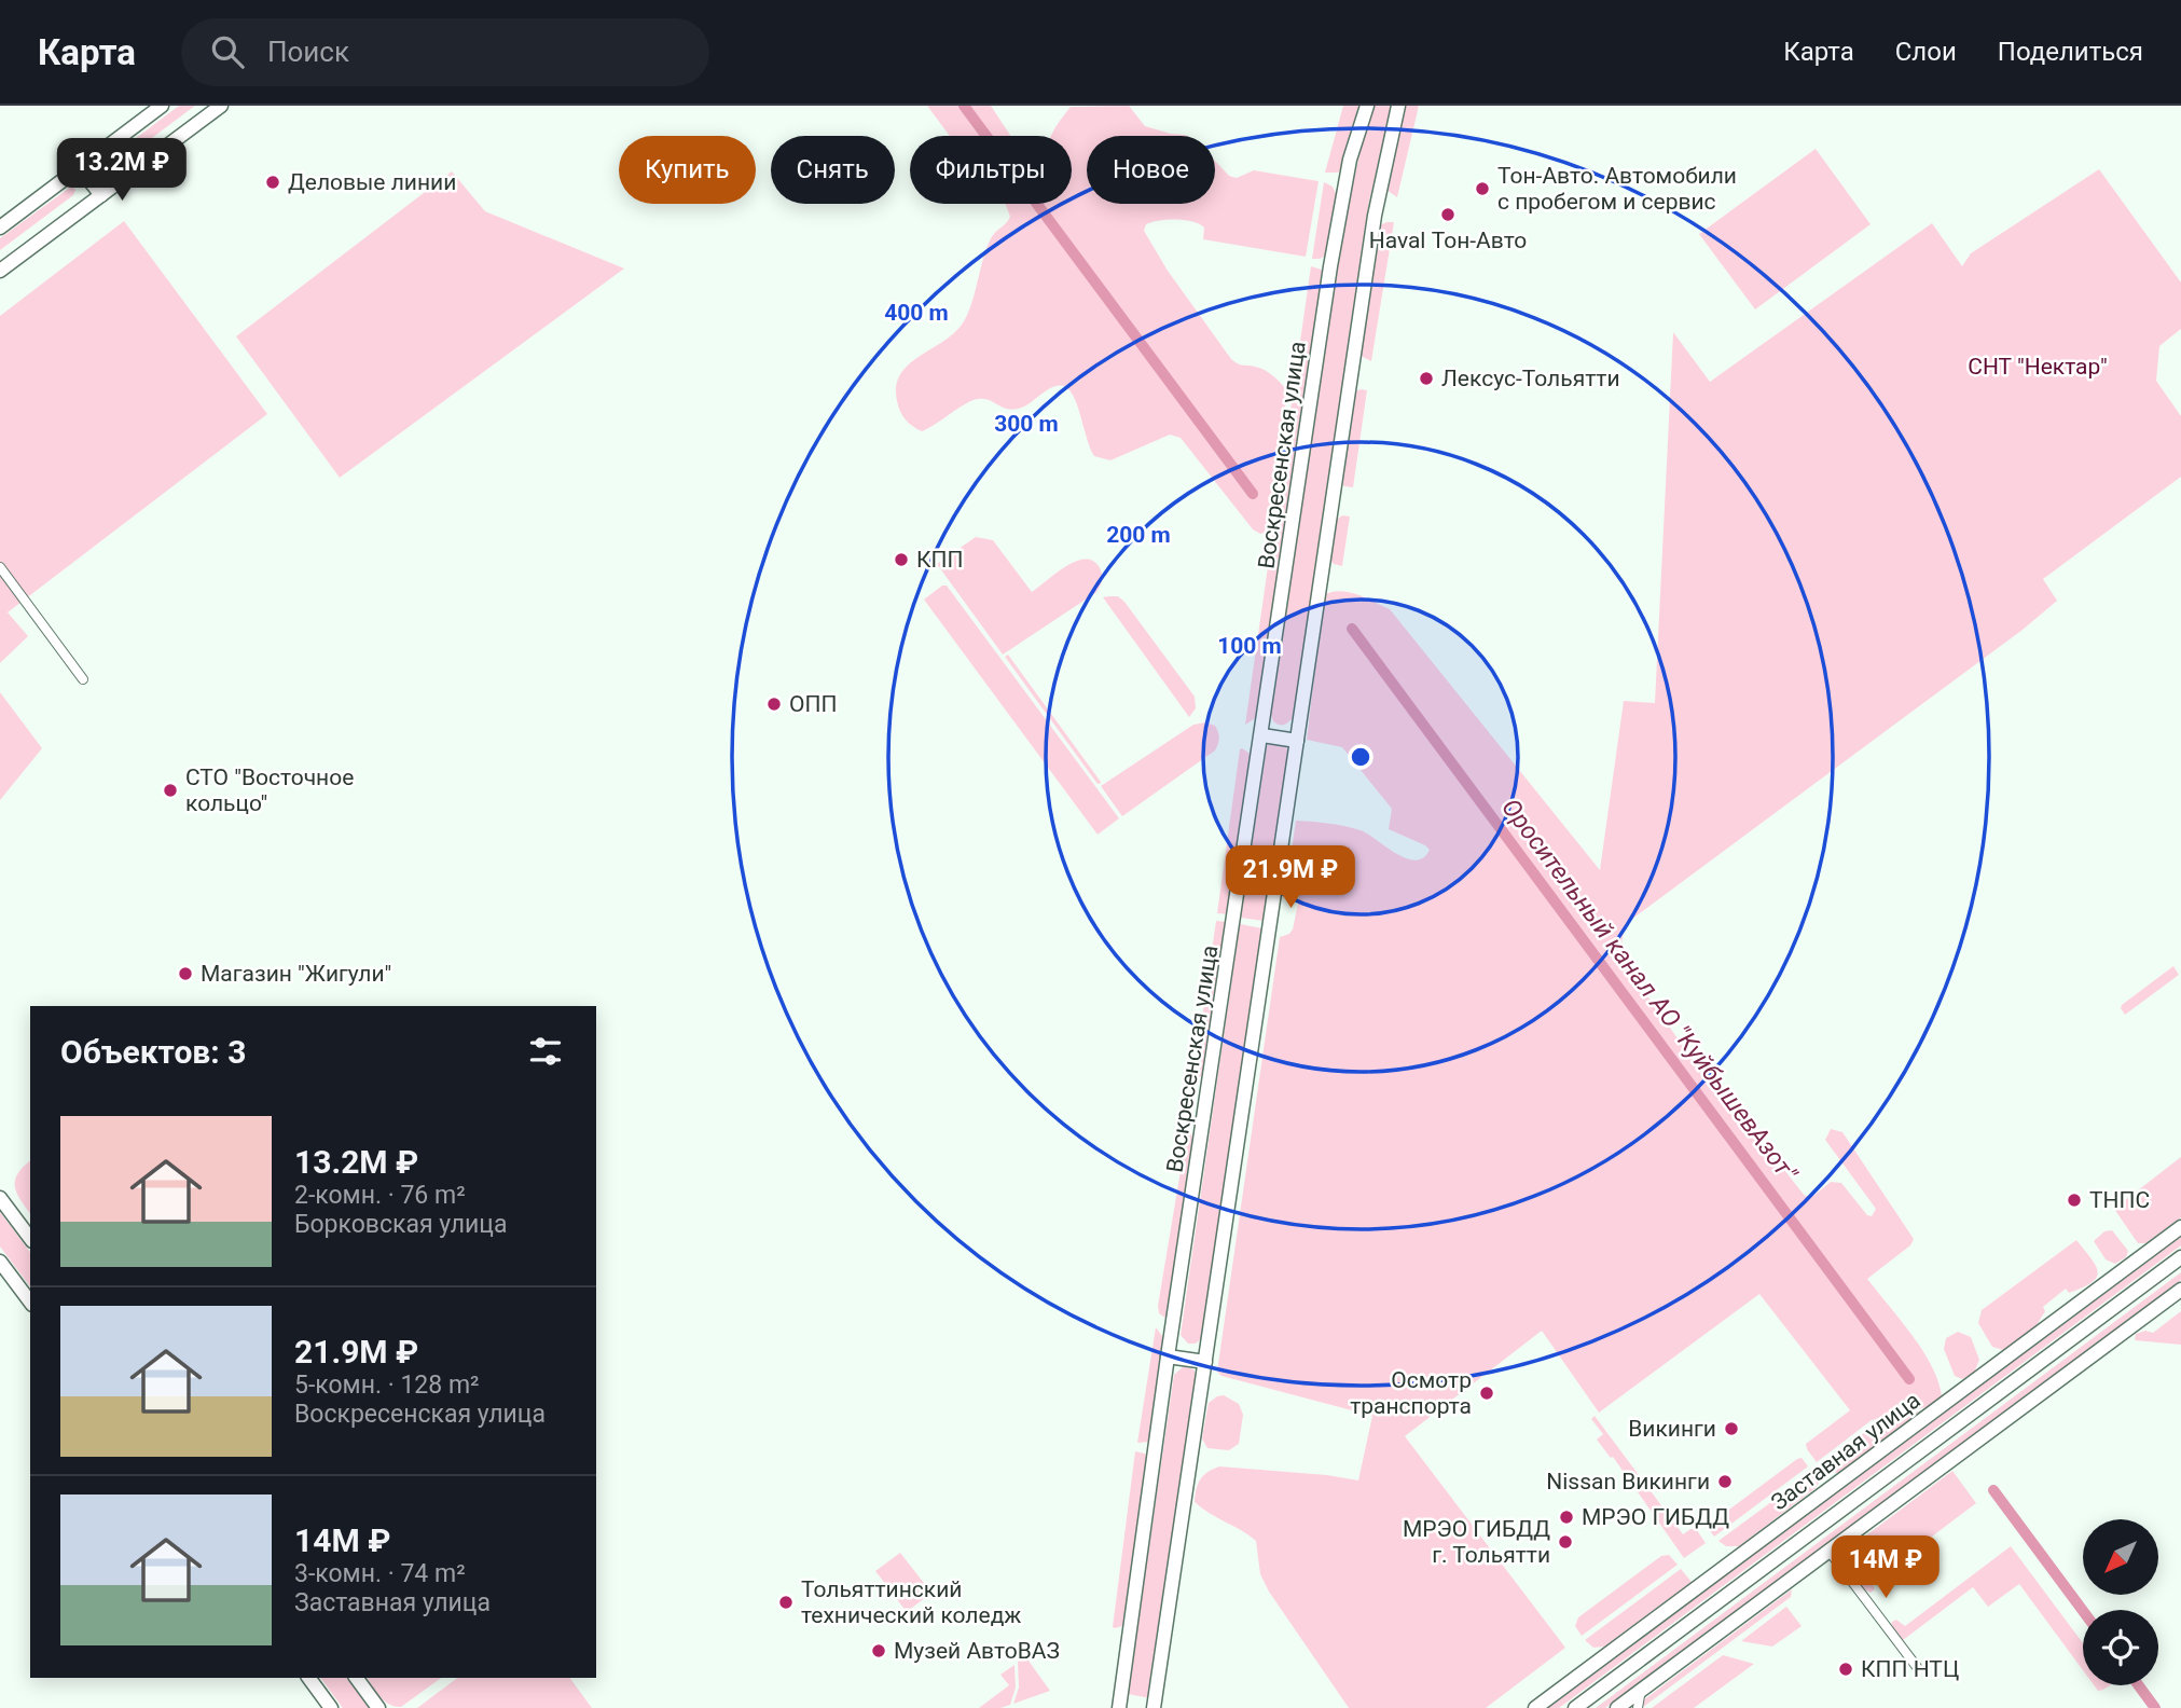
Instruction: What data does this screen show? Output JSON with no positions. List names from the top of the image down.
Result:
{
  "streets": {
    "main road": ["Воскресенская улица", "Заставная улица"]
  },
  "water": ["Оросительный канал АО \"КуйбышевАзот\""],
  "parks": ["СНТ \"Нектар\""],
  "places": [
    "Деловые линии",
    "Тон-Авто. Автомобили с пробегом и сервис",
    "Haval Тон-Авто",
    "Лексус-Тольятти",
    "КПП",
    "ОПП",
    "СТО \"Восточное кольцо\"",
    "Магазин \"Жигули\"",
    "ТНПС",
    "Осмотр транспорта",
    "Викинги",
    "Nissan Викинги",
    "МРЭО ГИБДД",
    "МРЭО ГИБДД г. Тольятти",
    "Тольяттинский технический коледж",
    "Музей АвтоВАЗ",
    "КПП НТЦ"
  ],
  "north": "bottom left",
  "page": {
    "header": "Карта",
    "search": "Поиск",
    "nav": ["Карта", "Слои", "Поделиться"],
    "chip": [
      "Купить",
      "Снять",
      "Фильтры",
      "Новое"
    ],
    "price": ["13.2M ₽", "21.9M ₽", "14M ₽"],
    "heading": "Объектов: 3",
    "list": [
      {
        "name": "13.2M ₽",
        "note": "2-комн. · 76 m² · Борковская улица"
      },
      {
        "name": "21.9M ₽",
        "note": "5-комн. · 128 m² · Воскресенская улица"
      },
      {
        "name": "14M ₽",
        "note": "3-комн. · 74 m² · Заставная улица"
      }
    ]
  },
  "rings": [
    "400 m",
    "300 m",
    "200 m",
    "100 m"
  ]
}
